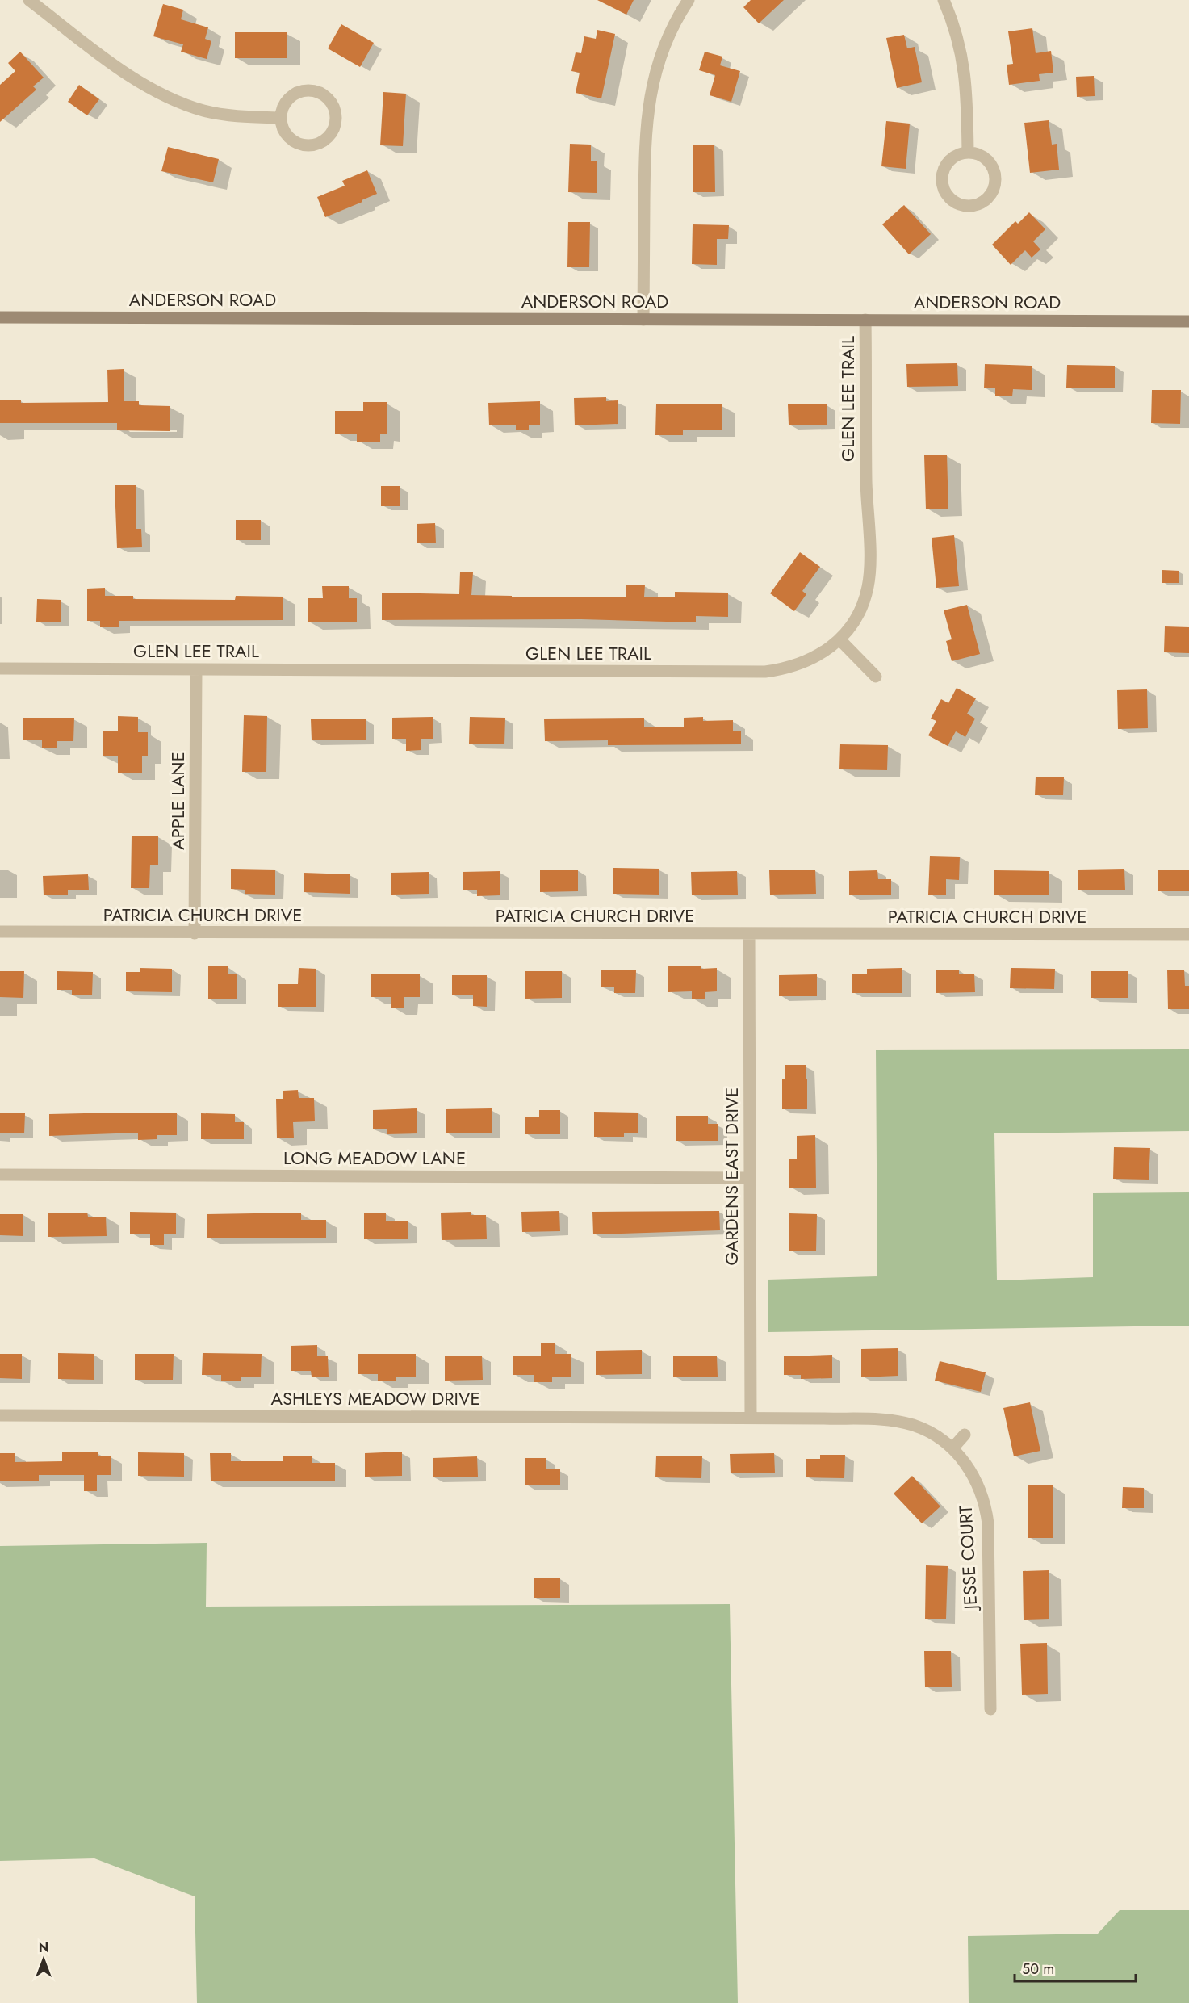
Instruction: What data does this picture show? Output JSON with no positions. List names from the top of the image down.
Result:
{
  "streets": {
    "street": [
      "ANDERSON ROAD",
      "GLEN LEE TRAIL",
      "APPLE LANE",
      "PATRICIA CHURCH DRIVE",
      "LONG MEADOW LANE",
      "GARDENS EAST DRIVE",
      "ASHLEYS MEADOW DRIVE",
      "JESSE COURT"
    ]
  },
  "crossings": [
    ["ANDERSON ROAD", "GLEN LEE TRAIL"],
    ["GLEN LEE TRAIL", "APPLE LANE"],
    ["APPLE LANE", "PATRICIA CHURCH DRIVE"],
    ["PATRICIA CHURCH DRIVE", "GARDENS EAST DRIVE"],
    ["LONG MEADOW LANE", "GARDENS EAST DRIVE"],
    ["GARDENS EAST DRIVE", "ASHLEYS MEADOW DRIVE"],
    ["GARDENS EAST DRIVE", "JESSE COURT"],
    ["ASHLEYS MEADOW DRIVE", "JESSE COURT"]
  ],
  "scale_bar": "50 m",
  "north": "top"
}
